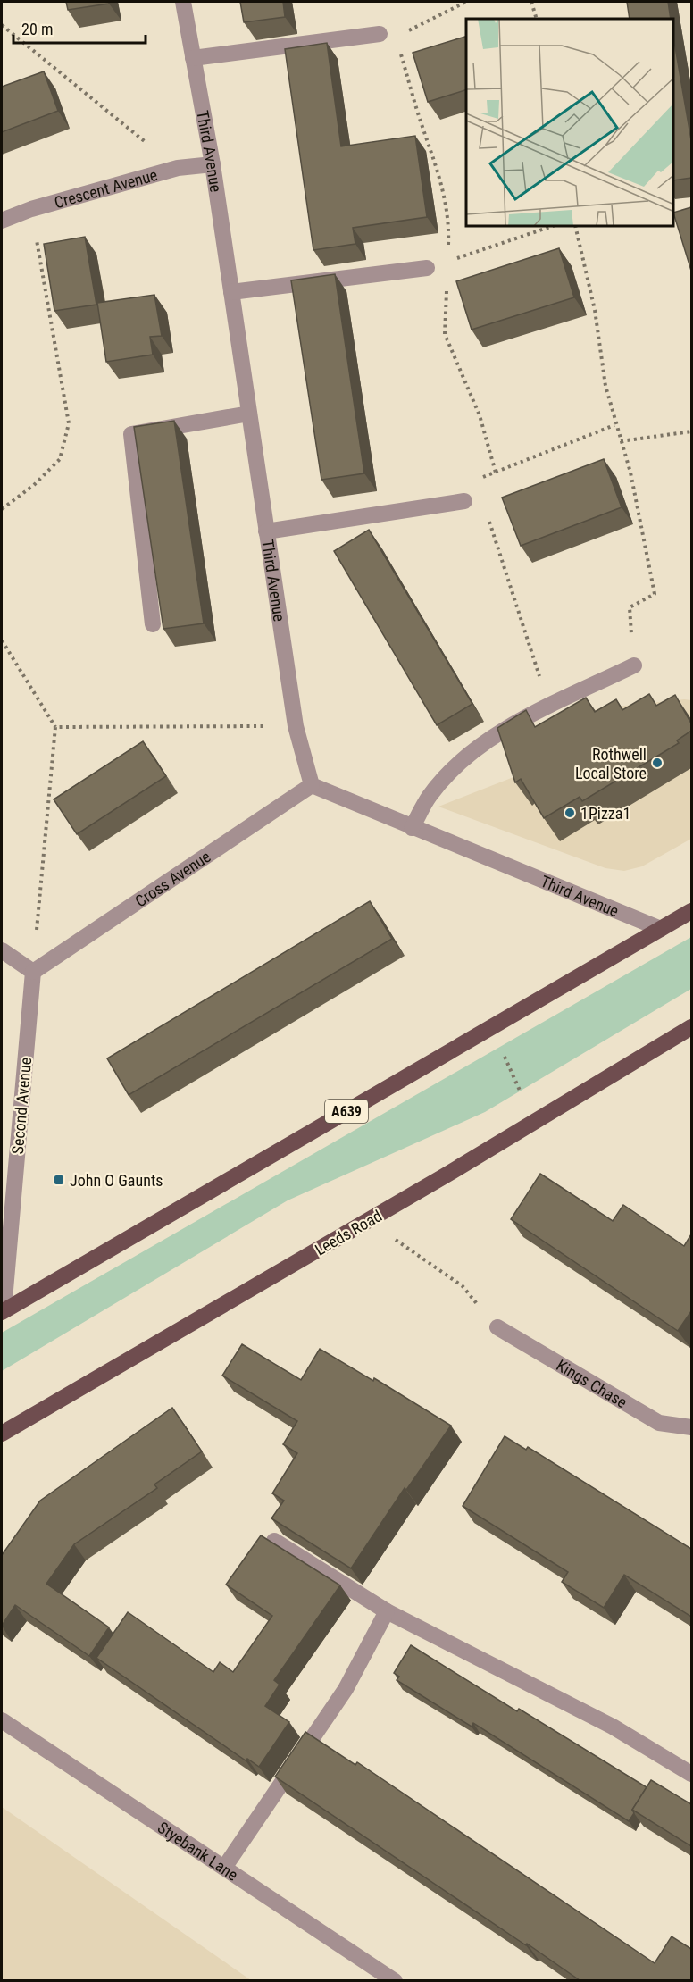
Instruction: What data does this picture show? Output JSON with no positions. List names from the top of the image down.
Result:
{
  "streets": {
    "main road": ["A639", "Leeds Road"],
    "street": [
      "Third Avenue",
      "Crescent Avenue",
      "Cross Avenue",
      "Second Avenue",
      "Kings Chase",
      "Styebank Lane"
    ]
  },
  "crossings": [
    ["Third Avenue", "Crescent Avenue"],
    ["Third Avenue", "Cross Avenue"],
    ["Third Avenue", "A639"],
    ["Cross Avenue", "Second Avenue"],
    ["Second Avenue", "A639"]
  ],
  "places": {
    "other": ["Rothwell Local Store", "1Pizza1"],
    "transit": ["John O Gaunts"]
  },
  "scale_bar": "20 m"
}
